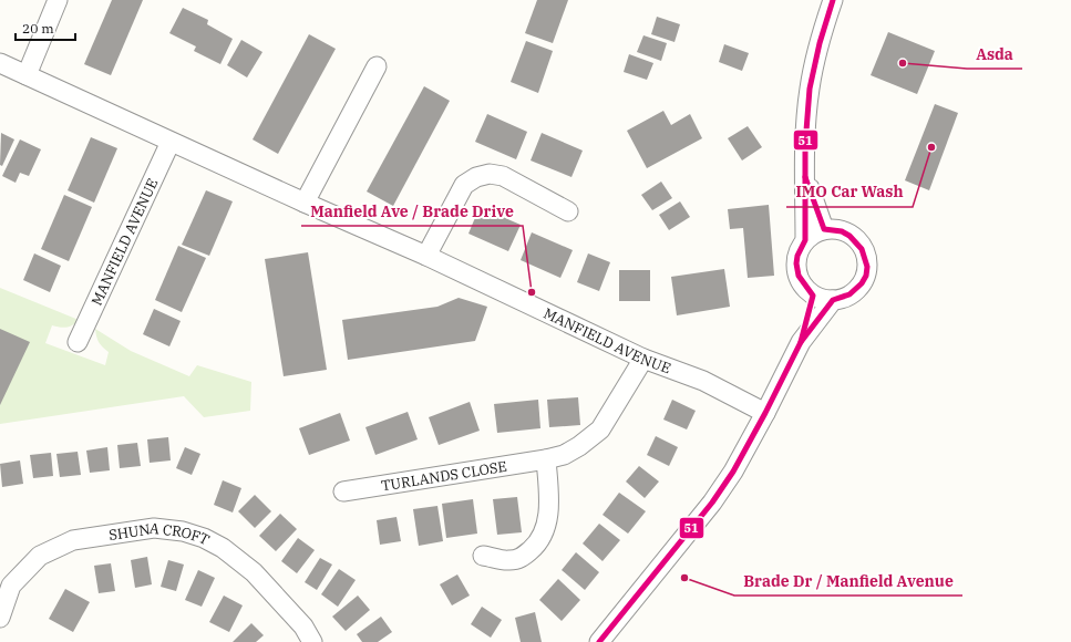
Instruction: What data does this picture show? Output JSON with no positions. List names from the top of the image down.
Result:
{
  "streets": {
    "street": ["MANFIELD AVENUE", "TURLANDS CLOSE", "SHUNA CROFT"]
  },
  "crossings": [
    ["MANFIELD AVENUE", "TURLANDS CLOSE"]
  ],
  "places": [
    "Asda",
    "IMO Car Wash",
    "Manfield Ave / Brade Drive",
    "Brade Dr / Manfield Avenue"
  ],
  "lines": ["transit line 51"],
  "scale_bar": "20 m"
}
